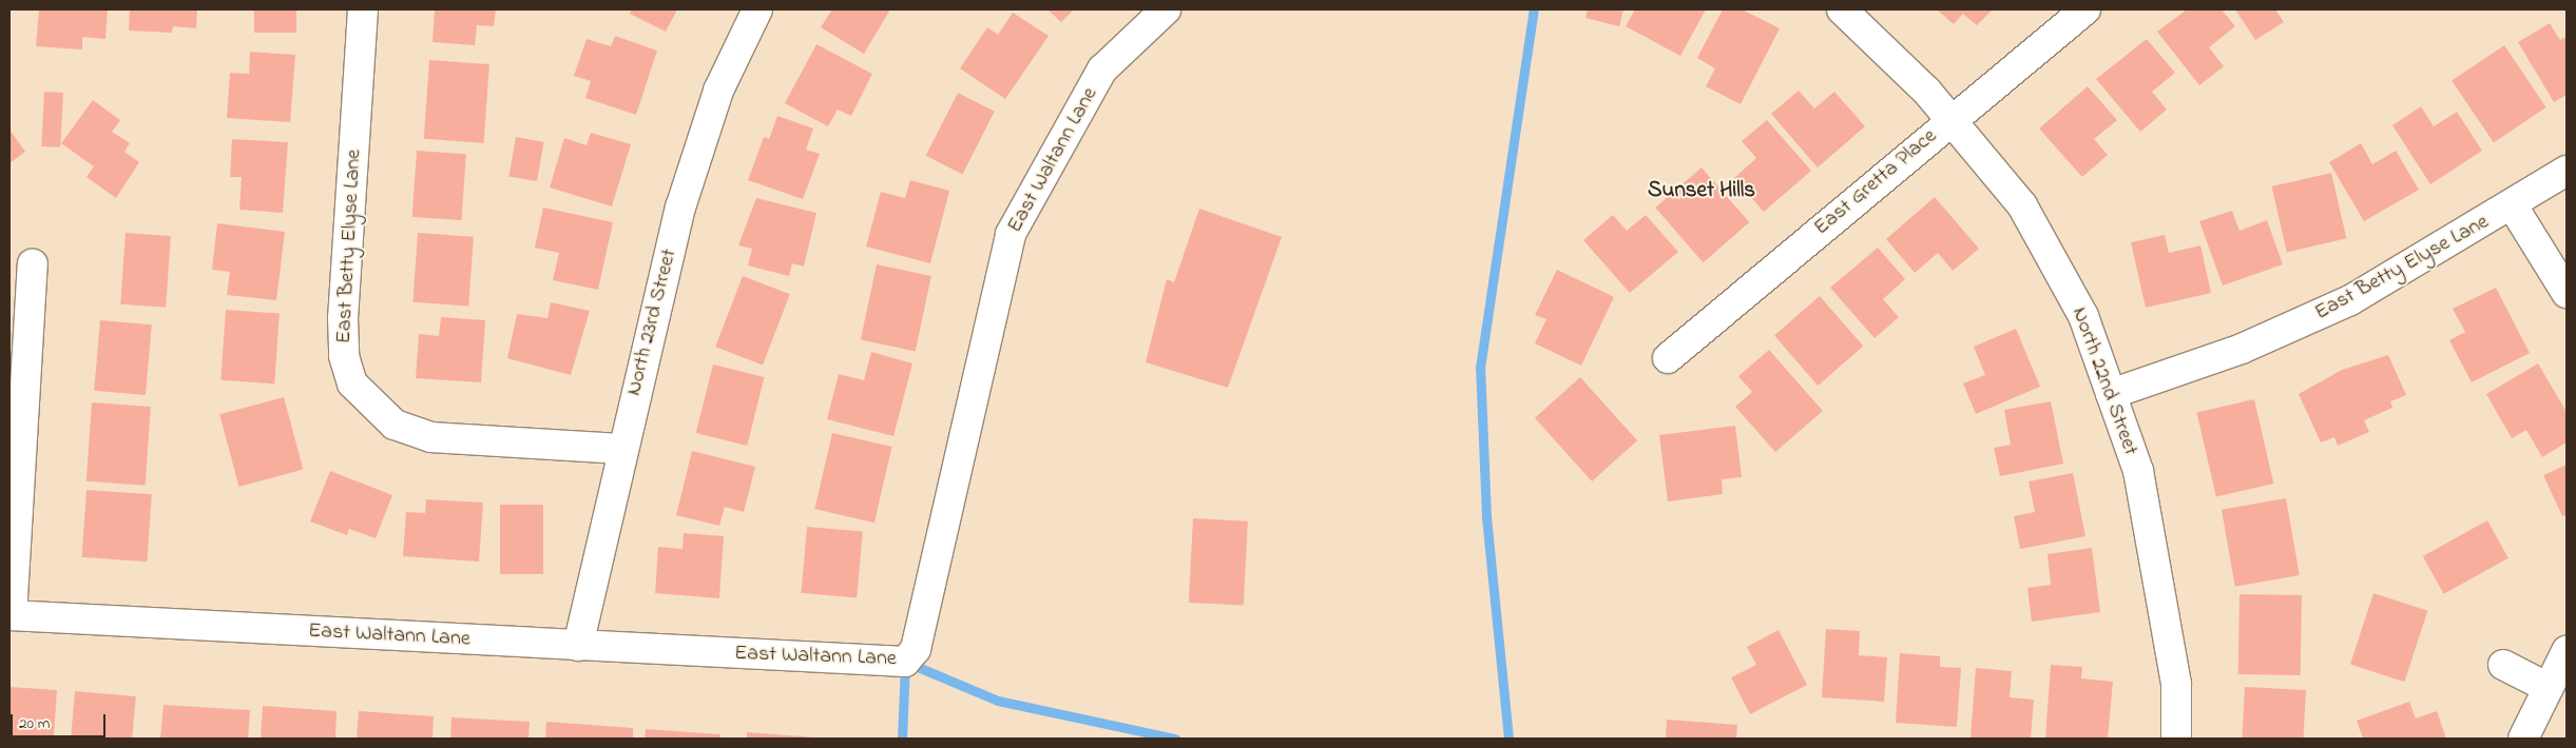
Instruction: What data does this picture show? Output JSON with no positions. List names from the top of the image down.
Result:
{
  "streets": {
    "street": [
      "East Waltann Lane",
      "East Gretta Place",
      "East Betty Elyse Lane",
      "North 23rd Street",
      "North 22nd Street"
    ]
  },
  "crossings": [
    ["East Waltann Lane", "North 23rd Street"],
    ["East Gretta Place", "North 22nd Street"],
    ["East Betty Elyse Lane", "North 23rd Street"],
    ["East Betty Elyse Lane", "North 22nd Street"]
  ],
  "districts": ["Sunset Hills"],
  "scale_bar": "20 m"
}
